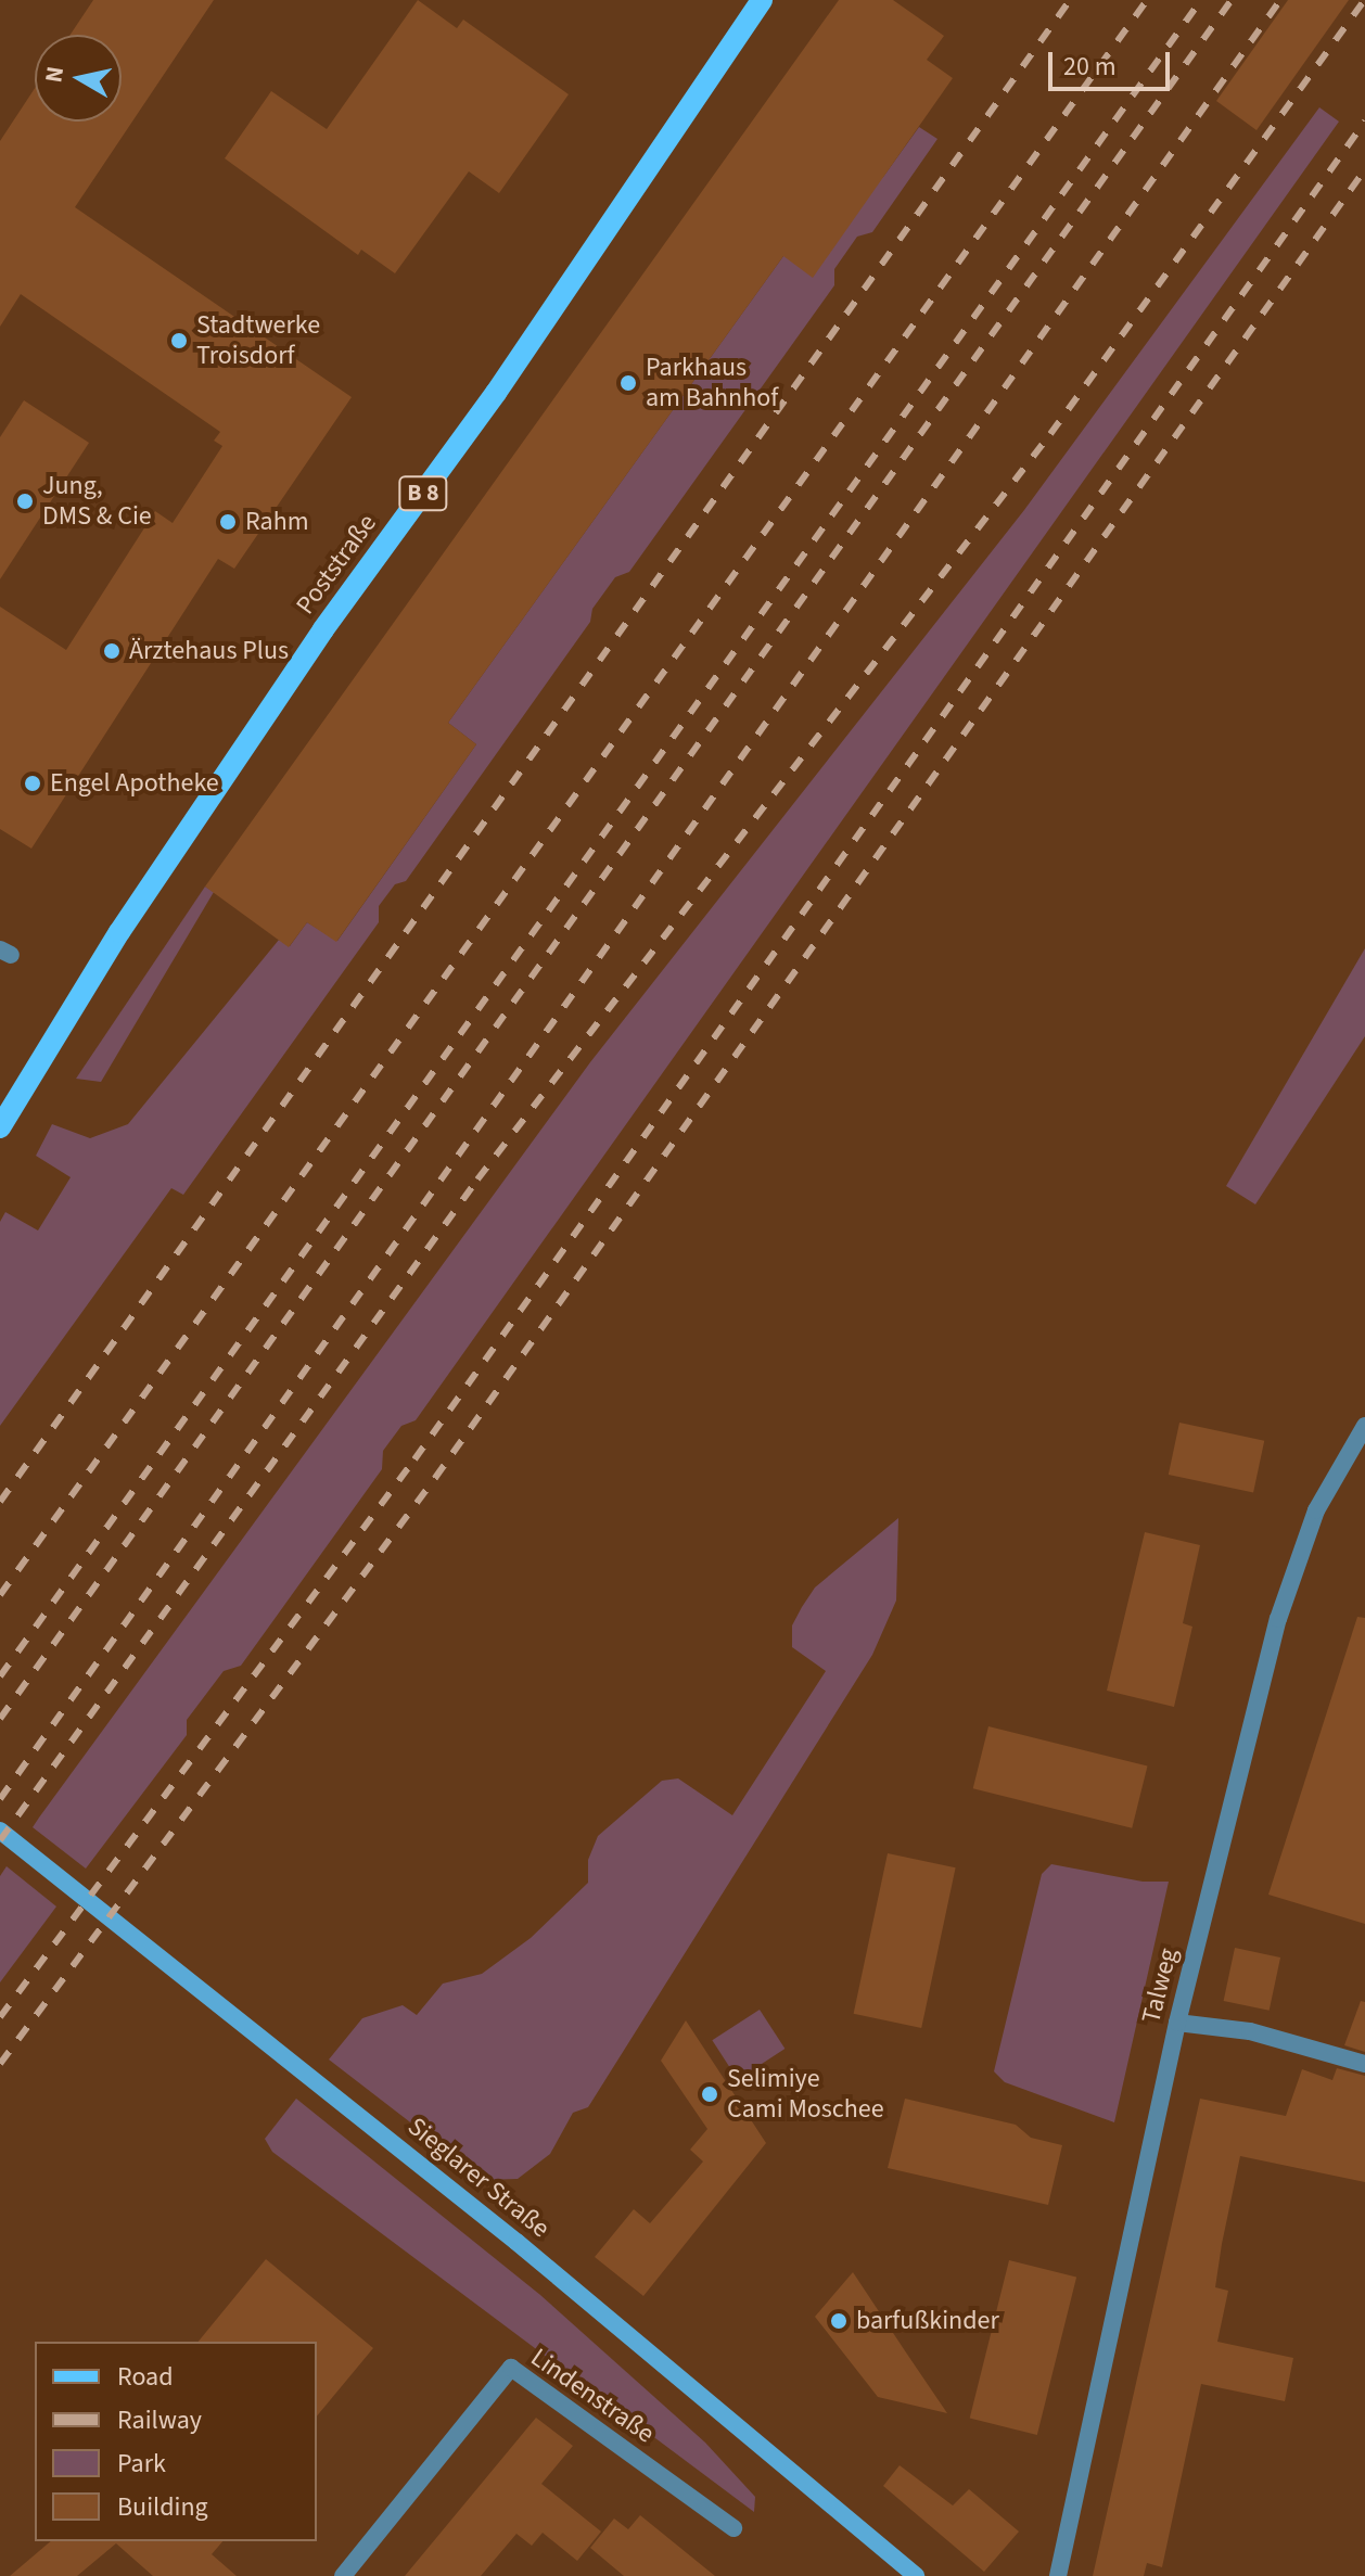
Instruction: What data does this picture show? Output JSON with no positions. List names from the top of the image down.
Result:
{
  "streets": {
    "main road": ["B 8", "Poststraße"],
    "street": ["Talweg", "Sieglarer Straße", "Lindenstraße"]
  },
  "places": [
    "Stadtwerke Troisdorf",
    "Parkhaus am Bahnhof",
    "Jung, DMS & Cie",
    "Rahm",
    "Ärztehaus Plus",
    "Engel Apotheke",
    "Selimiye Cami Moschee",
    "barfußkinder"
  ],
  "legend": [
    "Road",
    "Railway",
    "Park",
    "Building"
  ],
  "scale_bar": "20 m",
  "north": "left"
}
